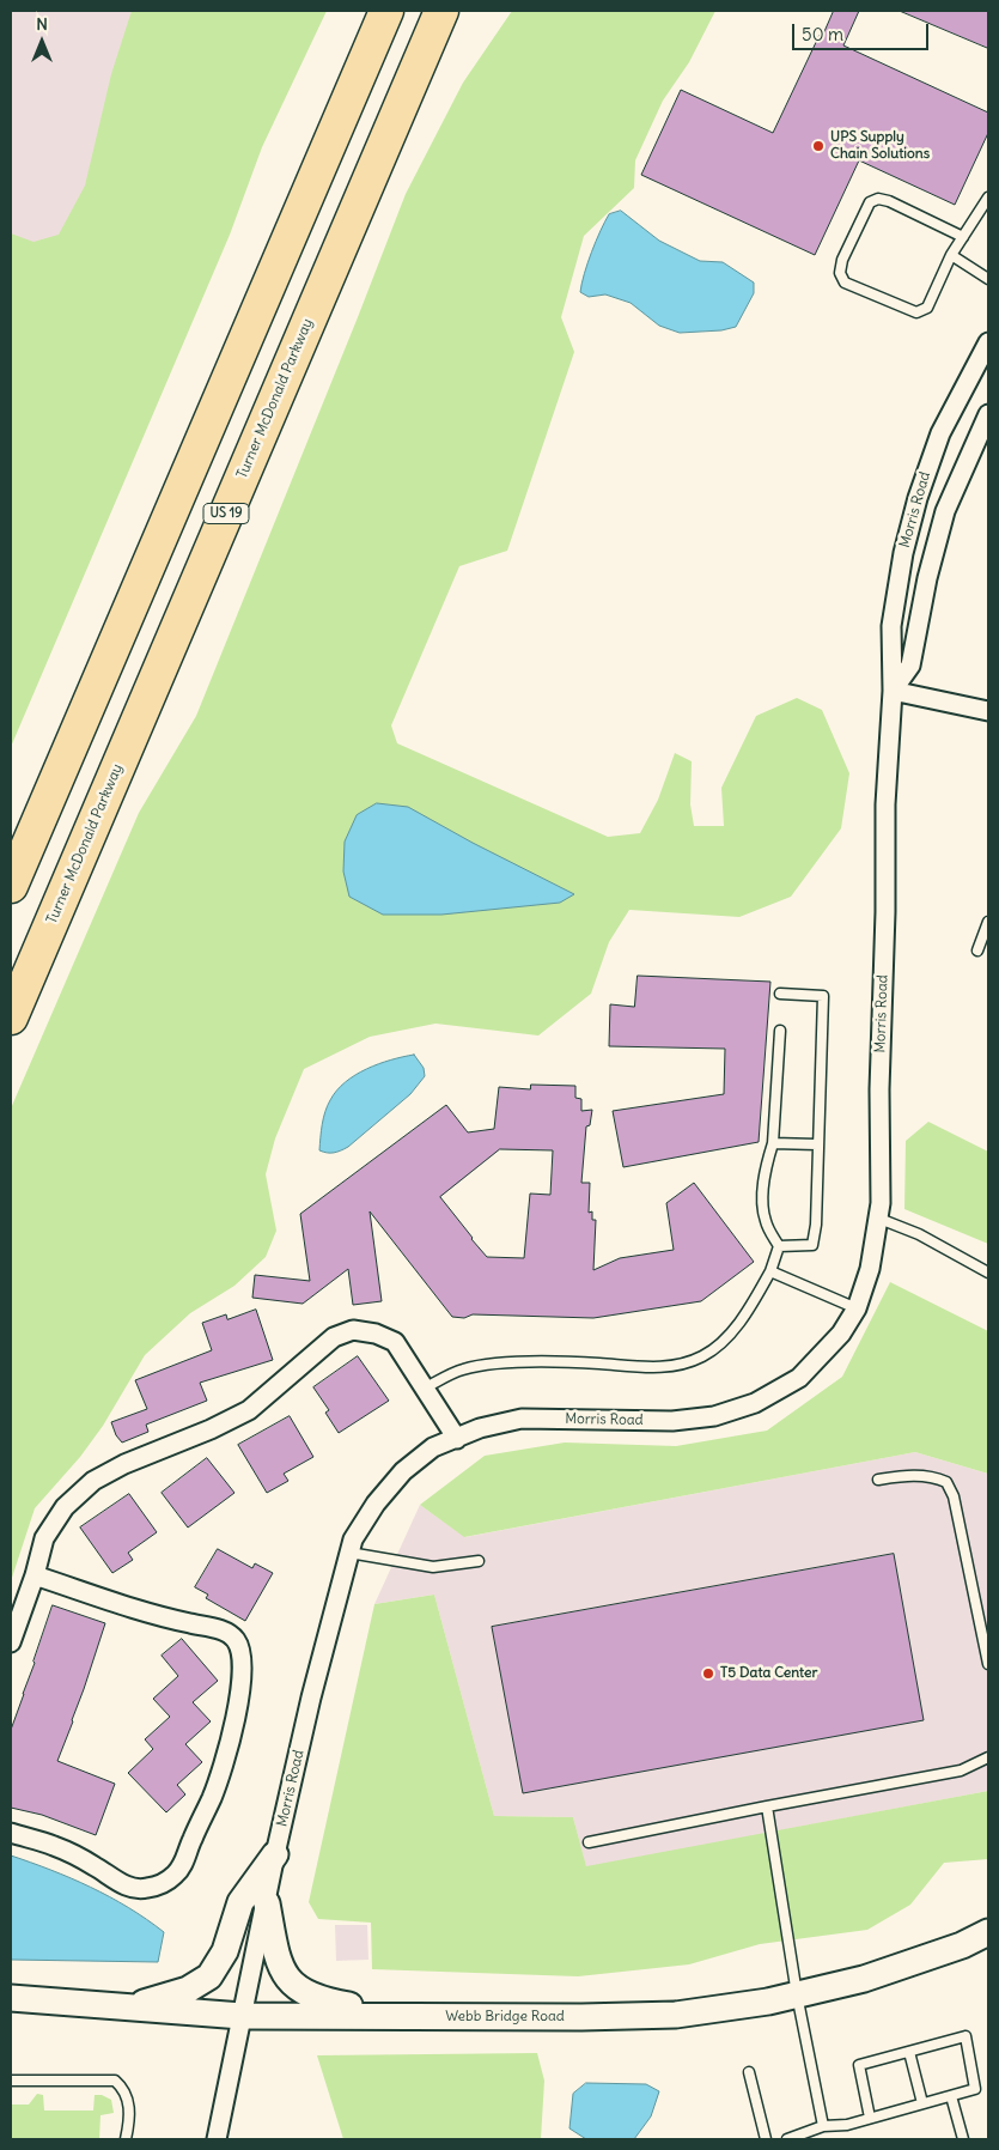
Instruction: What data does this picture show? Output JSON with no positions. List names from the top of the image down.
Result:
{
  "streets": {
    "highway": ["Turner McDonald Parkway", "US 19"],
    "street": ["Morris Road", "Webb Bridge Road"]
  },
  "crossings": [
    ["Morris Road", "Webb Bridge Road"]
  ],
  "places": ["UPS Supply Chain Solutions", "T5 Data Center"],
  "scale_bar": "50 m",
  "north": "top"
}
